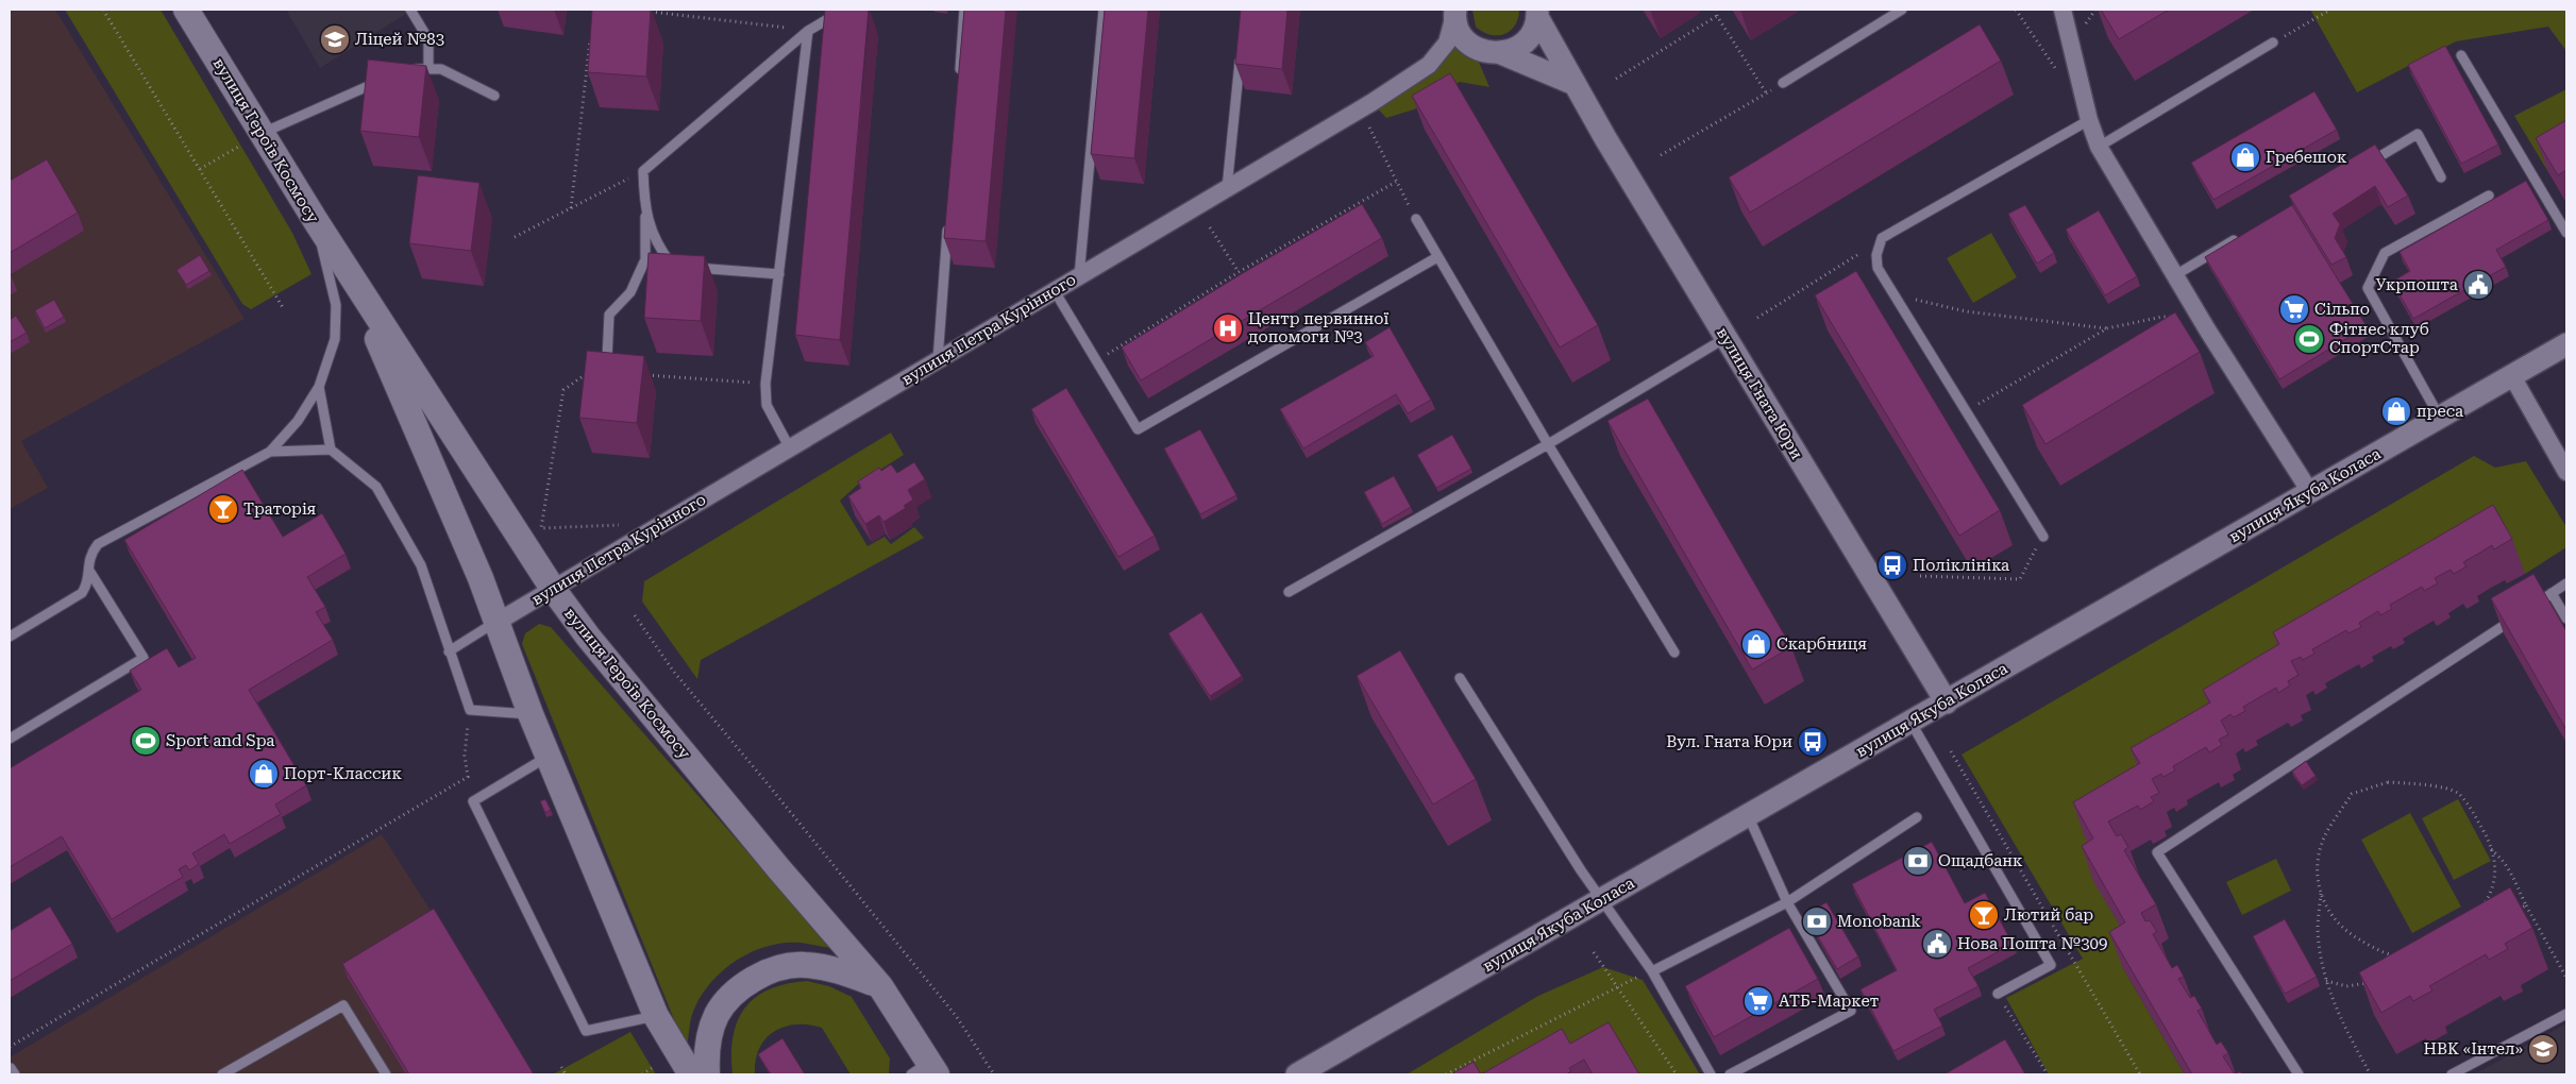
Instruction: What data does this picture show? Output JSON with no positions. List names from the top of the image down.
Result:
{
  "streets": {
    "main road": ["вулиця Героїв Космосу"],
    "street": ["вулиця Петра Курінного", "вулиця Гната Юри", "вулиця Якуба Коласа"]
  },
  "crossings": [
    ["вулиця Героїв Космосу", "вулиця Петра Курінного"],
    ["вулиця Гната Юри", "вулиця Якуба Коласа"]
  ],
  "places": {
    "school or university": ["Ліцей №83", "НВК «Інтел»"],
    "shop": [
      "Гребешок",
      "преса",
      "Скарбниця",
      "Порт-Классик"
    ],
    "public building": ["Укрпошта", "Нова Пошта №309"],
    "supermarket": ["Сільпо", "АТБ-Маркет"],
    "hospital": ["Центр первинної допомоги №3"],
    "sports": ["Фітнес клуб СпортСтар", "Sport and Spa"],
    "bar": ["Траторія", "Лютий бар"],
    "bus stop": ["Поліклініка", "Вул. Гната Юри"],
    "bank": ["Ощадбанк", "Monobank"]
  }
}
